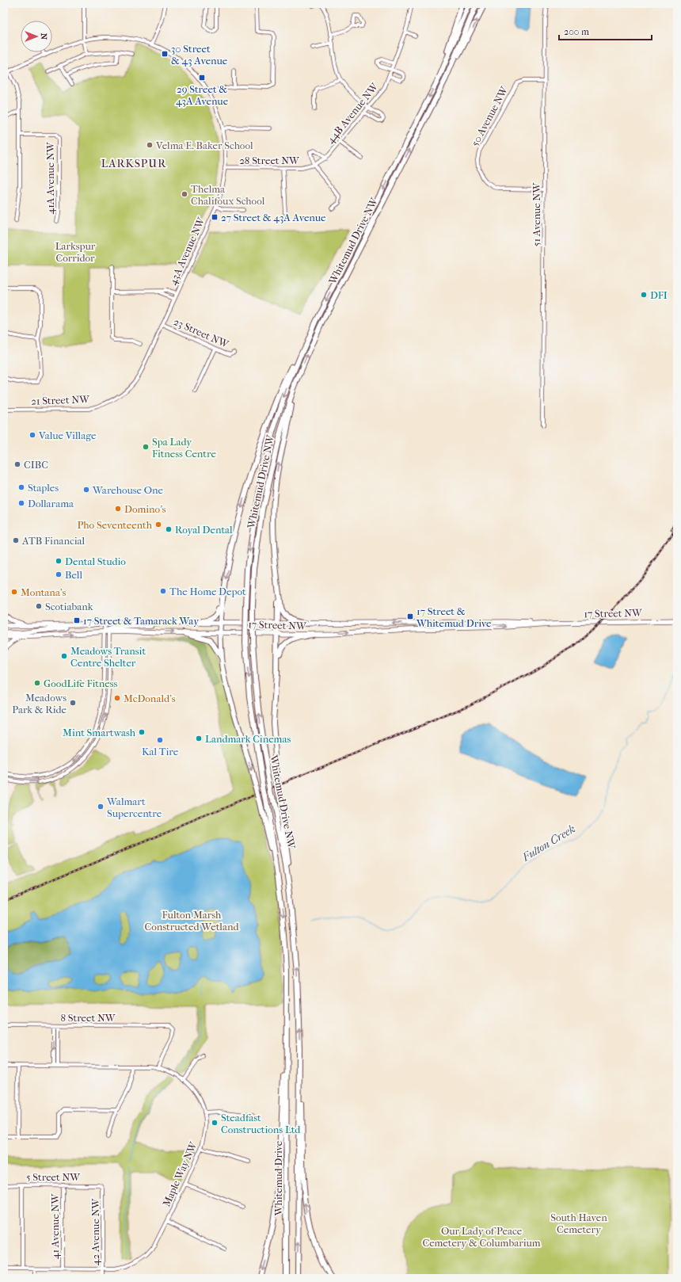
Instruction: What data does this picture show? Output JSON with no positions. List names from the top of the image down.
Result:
{
  "streets": {
    "highway": ["Whitemud Drive NW", "Whitemud Drive"],
    "main road": ["17 Street NW"],
    "street": [
      "44B Avenue NW",
      "50 Avenue NW",
      "28 Street NW",
      "41A Avenue NW",
      "51 Avenue NW",
      "43A Avenue NW",
      "23 Street NW",
      "21 Street NW",
      "8 Street NW",
      "Maple Way NW",
      "5 Street NW",
      "41 Avenue NW",
      "42 Avenue NW"
    ]
  },
  "crossings": [
    ["44B Avenue NW", "28 Street NW"],
    ["50 Avenue NW", "51 Avenue NW"],
    ["28 Street NW", "43A Avenue NW"],
    ["Whitemud Drive NW", "Whitemud Drive"],
    ["43A Avenue NW", "23 Street NW"],
    ["43A Avenue NW", "21 Street NW"],
    ["8 Street NW", "Maple Way NW"],
    ["Maple Way NW", "41 Avenue NW"],
    ["Maple Way NW", "42 Avenue NW"],
    ["5 Street NW", "41 Avenue NW"],
    ["5 Street NW", "42 Avenue NW"]
  ],
  "districts": ["LARKSPUR"],
  "water": ["Fulton Creek"],
  "parks": [
    "Larkspur Corridor",
    "Fulton Marsh Constructed Wetland",
    "South Haven Cemetery",
    "Our Lady of Peace Cemetery & Columbarium"
  ],
  "places": {
    "transit": [
      "30 Street & 43 Avenue",
      "29 Street & 43A Avenue",
      "27 Street & 43A Avenue",
      "17 Street & Whitemud Drive",
      "17 Street & Tamarack Way"
    ],
    "other": [
      "Velma E. Baker School",
      "Thelma Chalifoux School",
      "DFI",
      "Value Village",
      "Spa Lady Fitness Centre",
      "CIBC",
      "Staples",
      "Warehouse One",
      "Dollarama",
      "Domino's",
      "Pho Seventeenth",
      "Royal Dental",
      "ATB Financial",
      "Dental Studio",
      "Bell",
      "The Home Depot",
      "Montana's",
      "Scotiabank",
      "Meadows Transit Centre Shelter",
      "GoodLife Fitness",
      "McDonald's",
      "Meadows Park & Ride",
      "Mint Smartwash",
      "Landmark Cinemas",
      "Kal Tire",
      "Walmart Supercentre",
      "Steadfast Constructions Ltd"
    ]
  },
  "scale_bar": "200 m",
  "north": "right"
}
